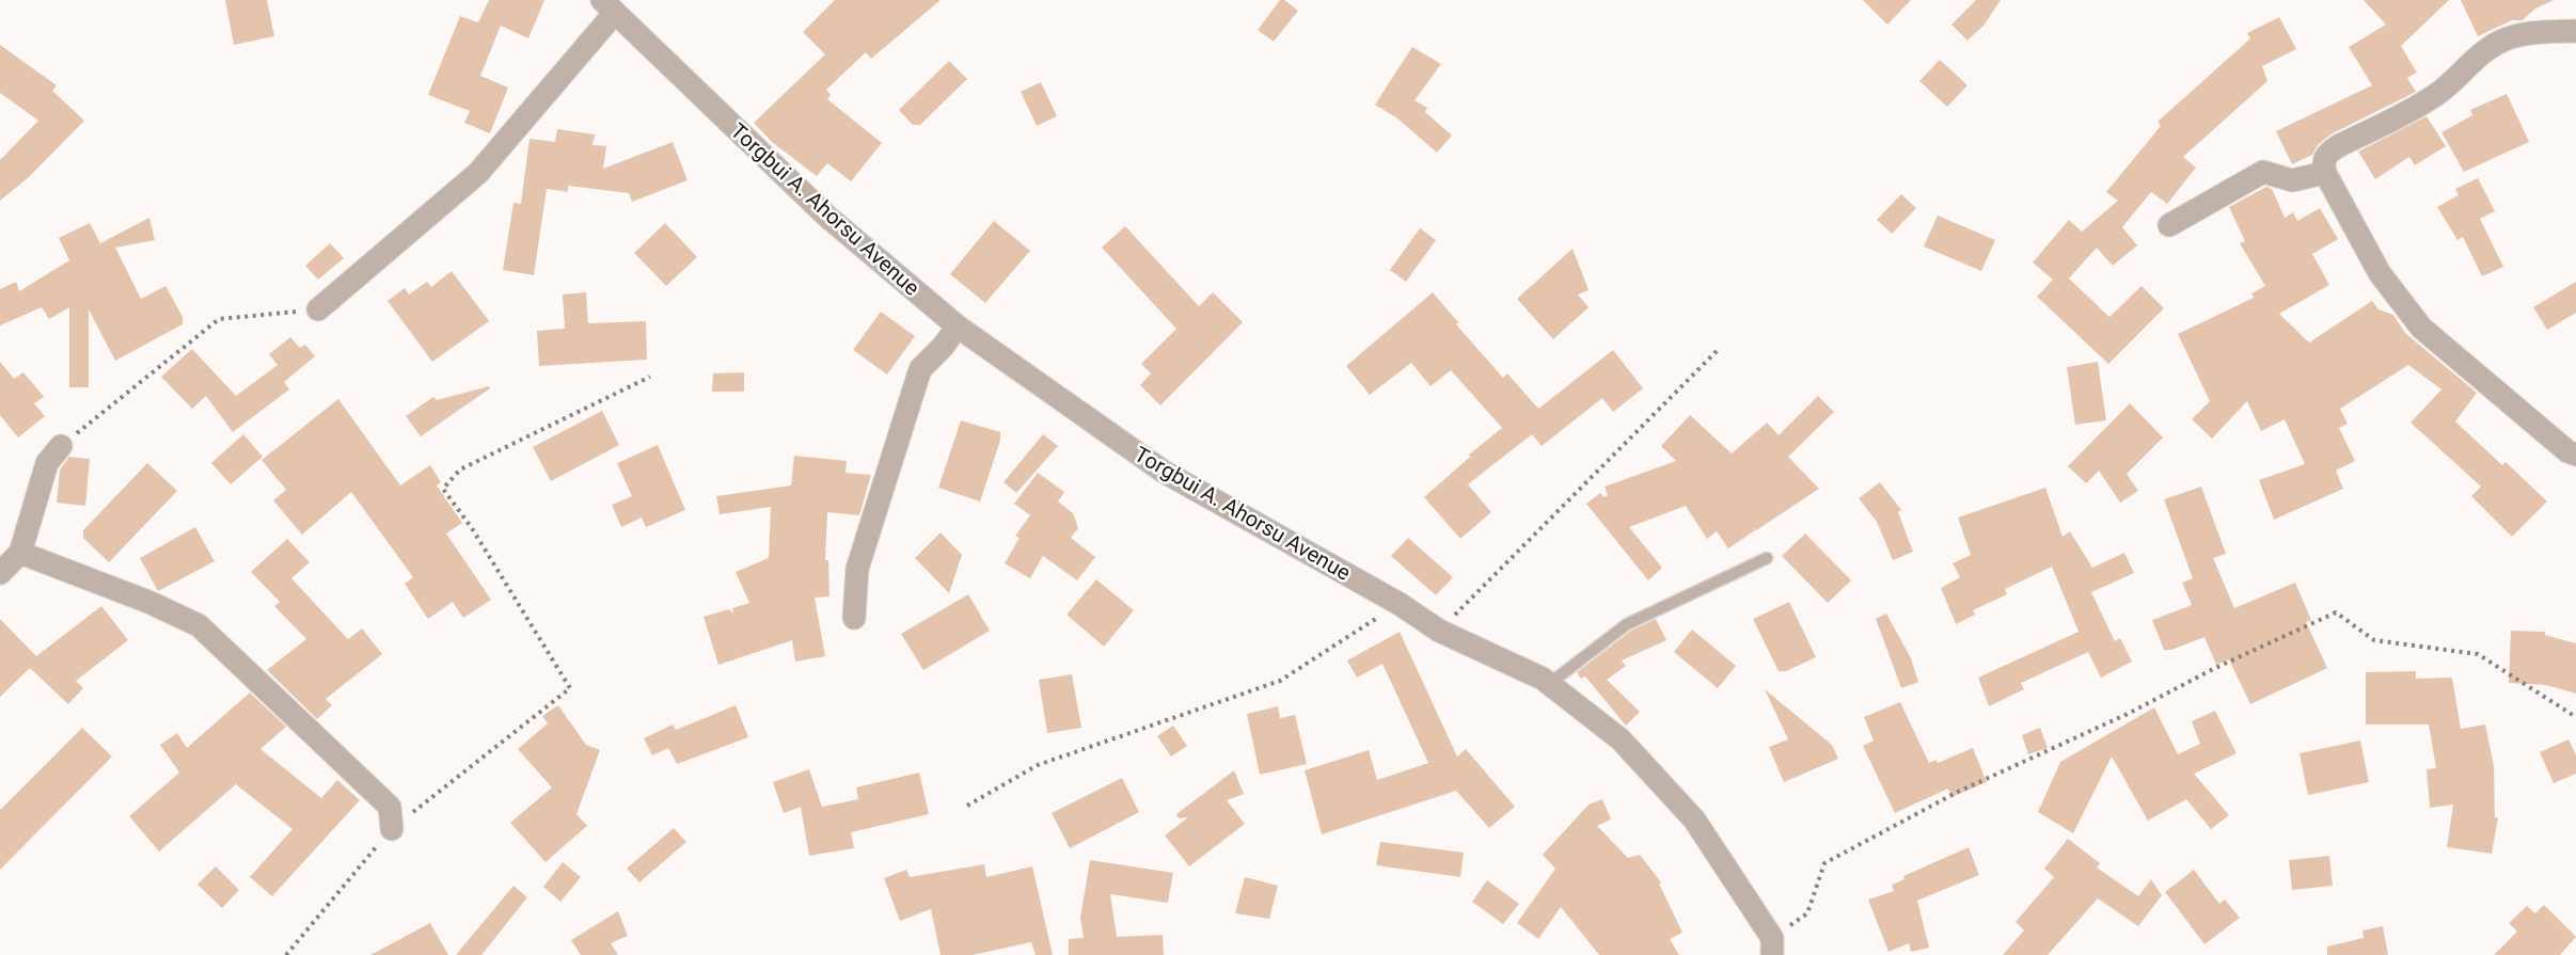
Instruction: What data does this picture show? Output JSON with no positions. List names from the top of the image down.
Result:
{
  "streets": {
    "street": ["Torgbui A. Ahorsu Avenue"]
  }
}
